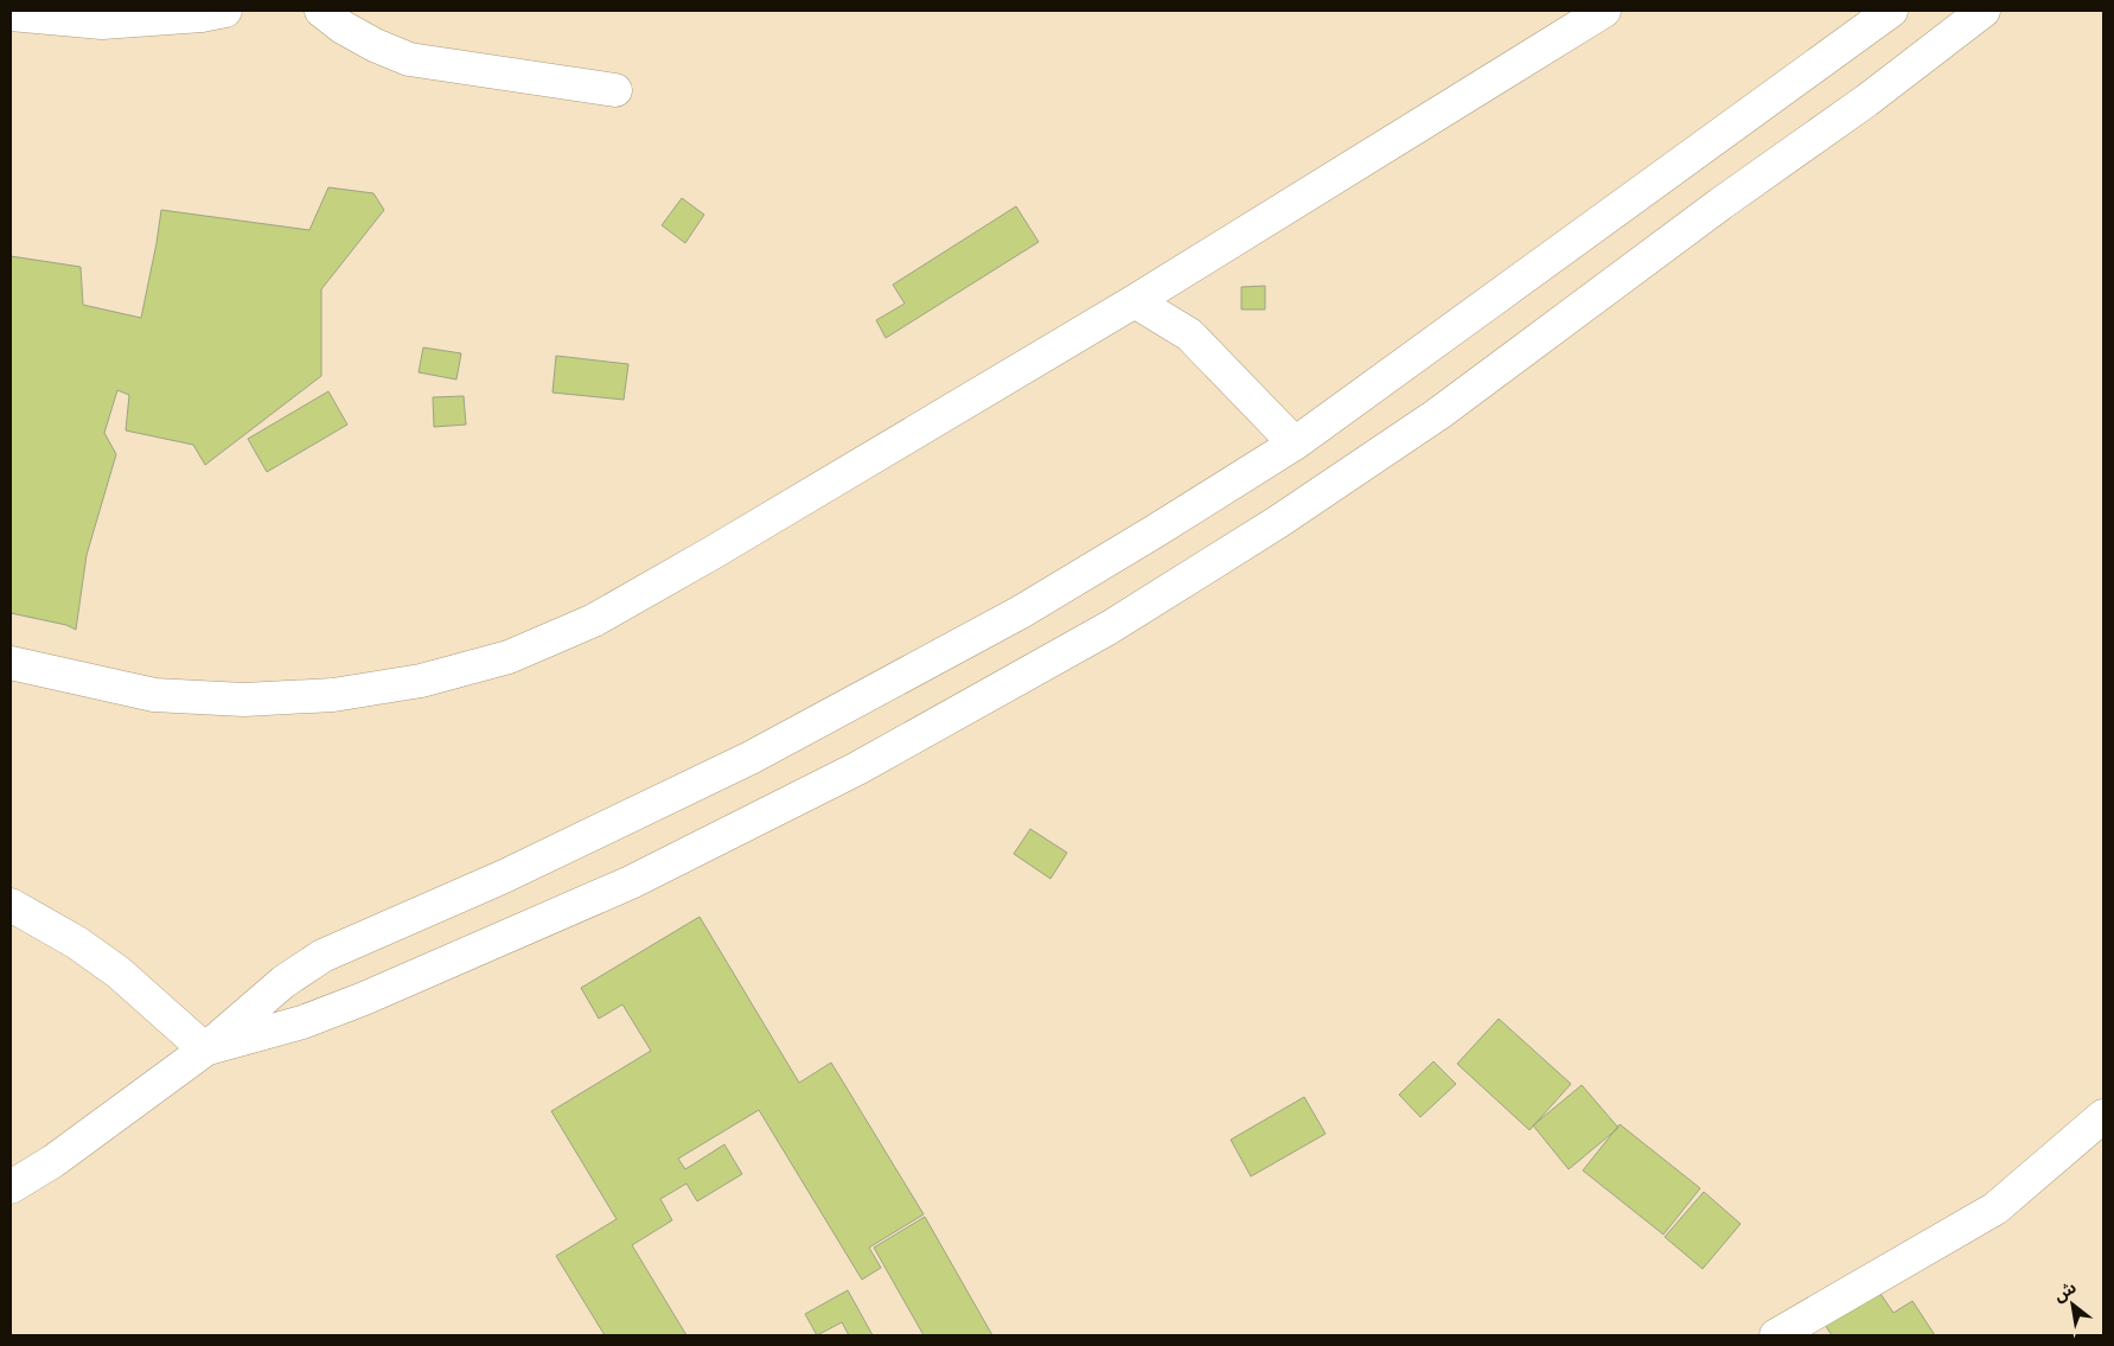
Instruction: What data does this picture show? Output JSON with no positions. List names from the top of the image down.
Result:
{
  "north": "top left"
}
